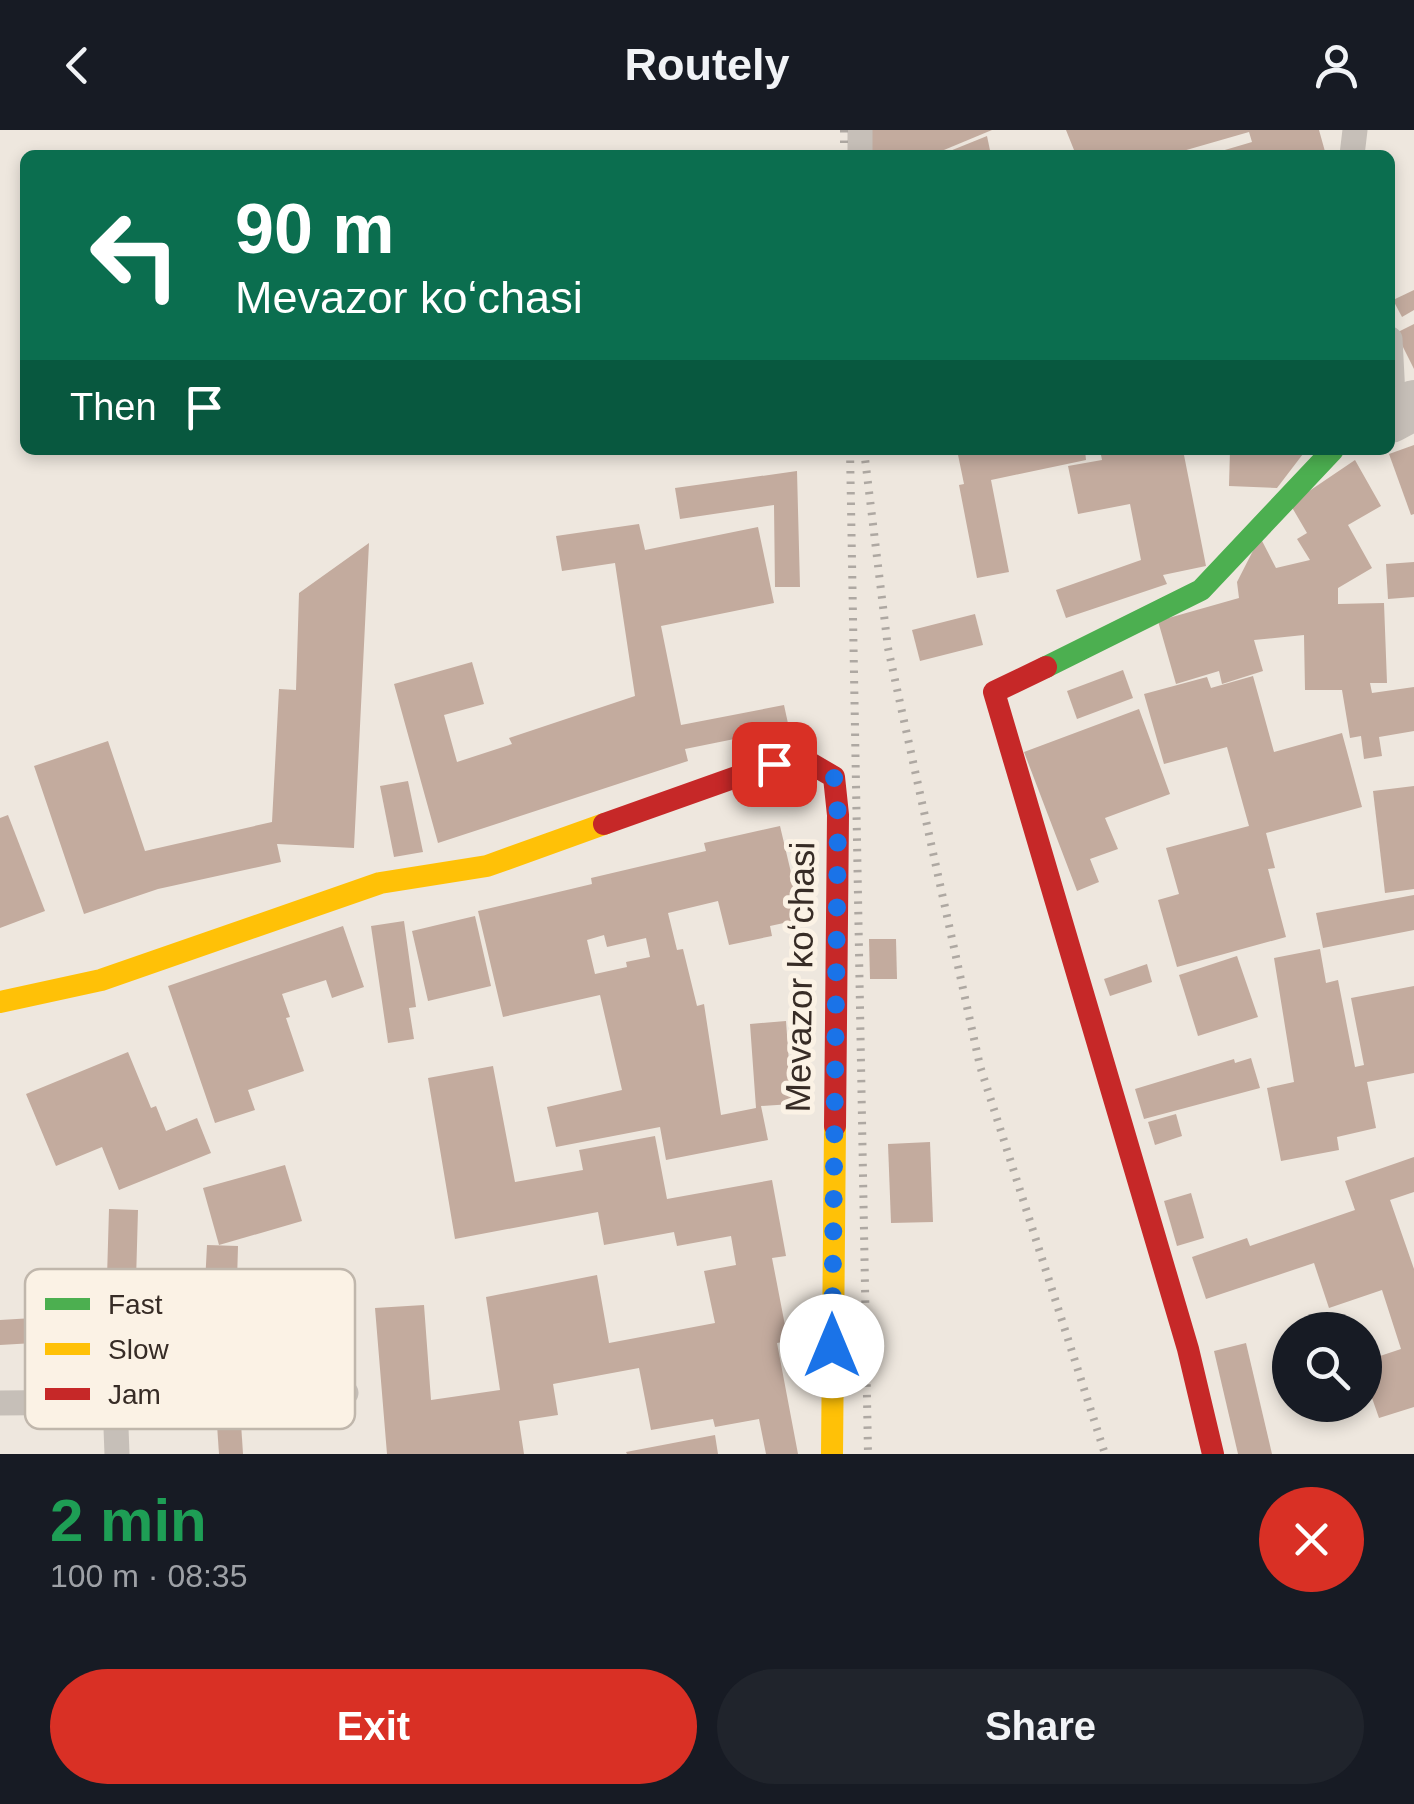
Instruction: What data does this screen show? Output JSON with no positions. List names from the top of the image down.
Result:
{
  "streets": {
    "street": ["Mevazor koʻchasi"]
  },
  "legend": ["Fast", "Slow", "Jam"],
  "page": {
    "header": "Routely",
    "turn": ["90 m", "Mevazor koʻchasi"],
    "then": "Then",
    "heading": ["2 min", "100 m · 08:35"],
    "buttons": ["Exit", "Share"]
  }
}
